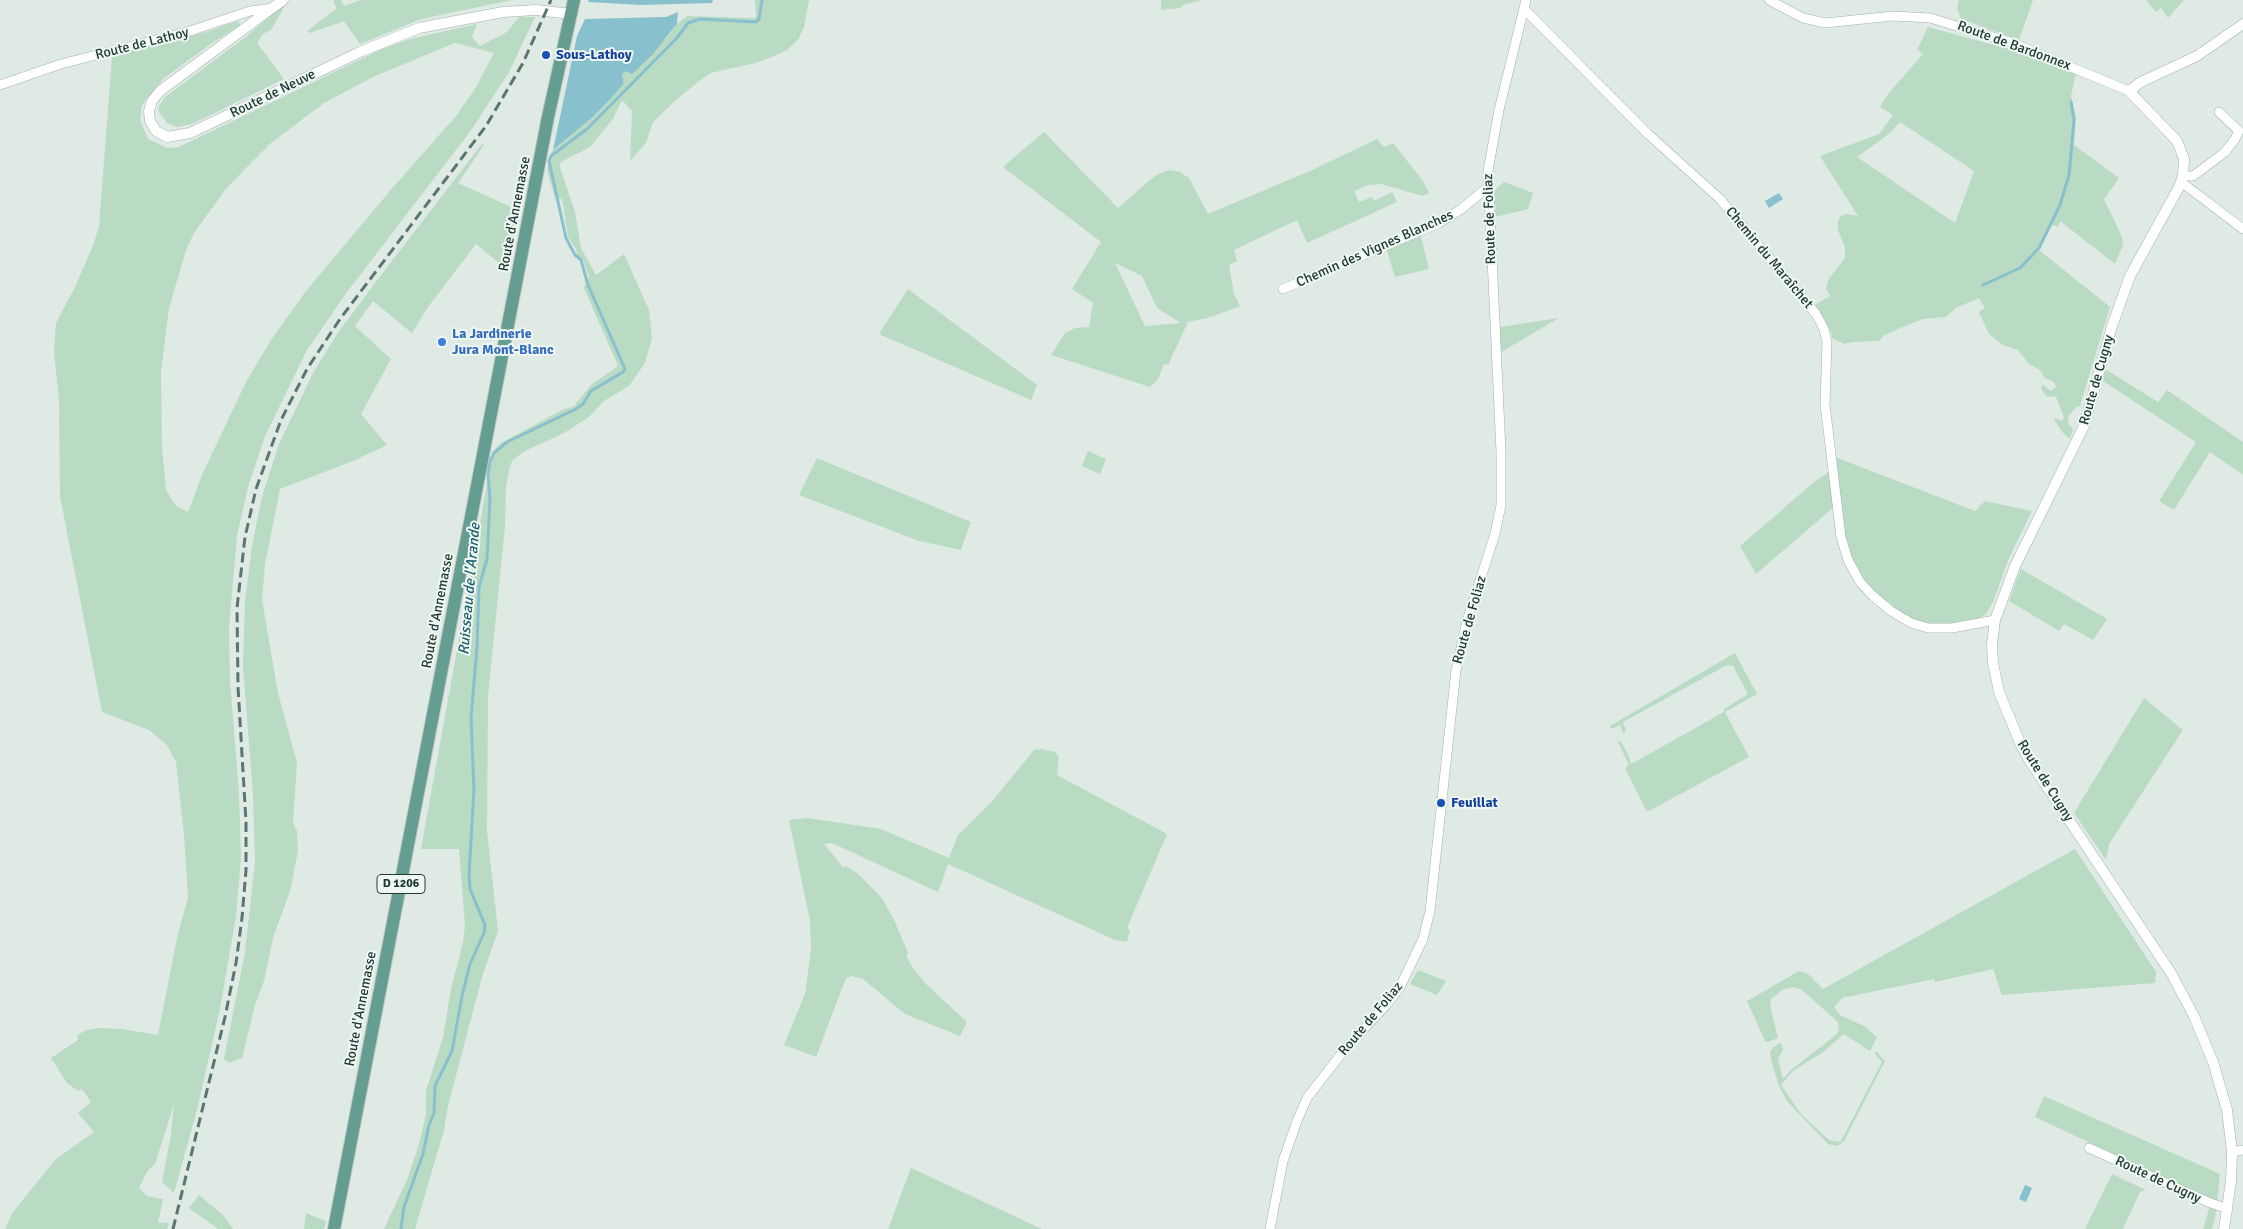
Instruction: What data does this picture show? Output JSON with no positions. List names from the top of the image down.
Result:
{
  "streets": {
    "main road": ["Route d'Annemasse", "D 1206"],
    "street": [
      "Route de Lathoy",
      "Route de Bardonnex",
      "Route de Neuve",
      "Route de Foliaz",
      "Chemin des Vignes Blanches",
      "Chemin du Maraîchet",
      "Route de Cugny"
    ]
  },
  "crossings": [
    ["Route de Lathoy", "Route de Neuve"],
    ["Route de Neuve", "Route d'Annemasse"],
    ["Route de Foliaz", "Chemin des Vignes Blanches"],
    ["Route de Foliaz", "Chemin du Maraîchet"],
    ["Chemin du Maraîchet", "Route de Cugny"]
  ],
  "water": ["Ruisseau de l'Arande"],
  "places": ["Sous-Lathoy", "La Jardinerie Jura Mont-Blanc", "Feuillat"]
}
